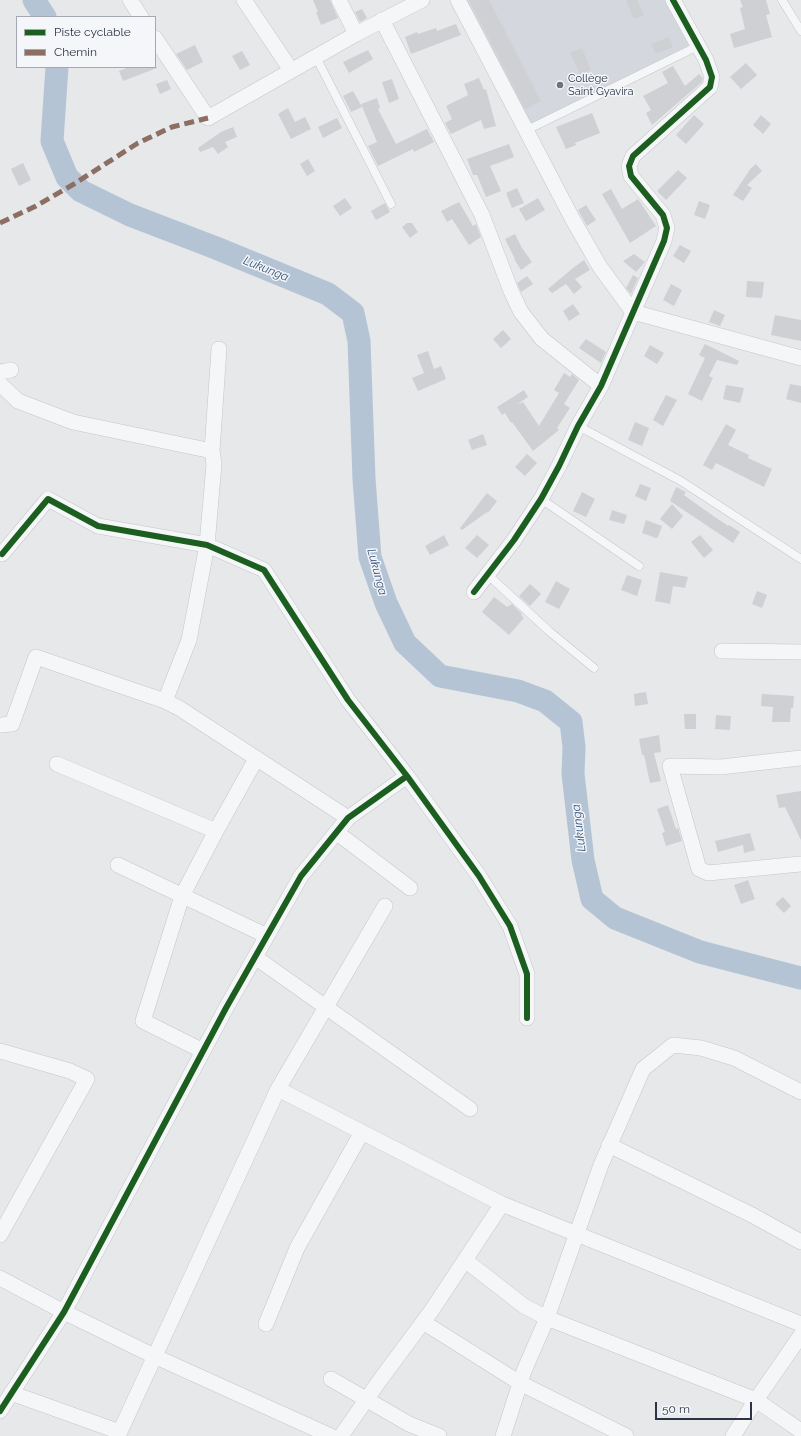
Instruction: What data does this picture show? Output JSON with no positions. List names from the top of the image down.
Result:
{
  "water": ["Lukunga"],
  "places": ["Collège Saint Gyavira"],
  "legend": ["Piste cyclable", "Chemin"],
  "scale_bar": "50 m"
}
